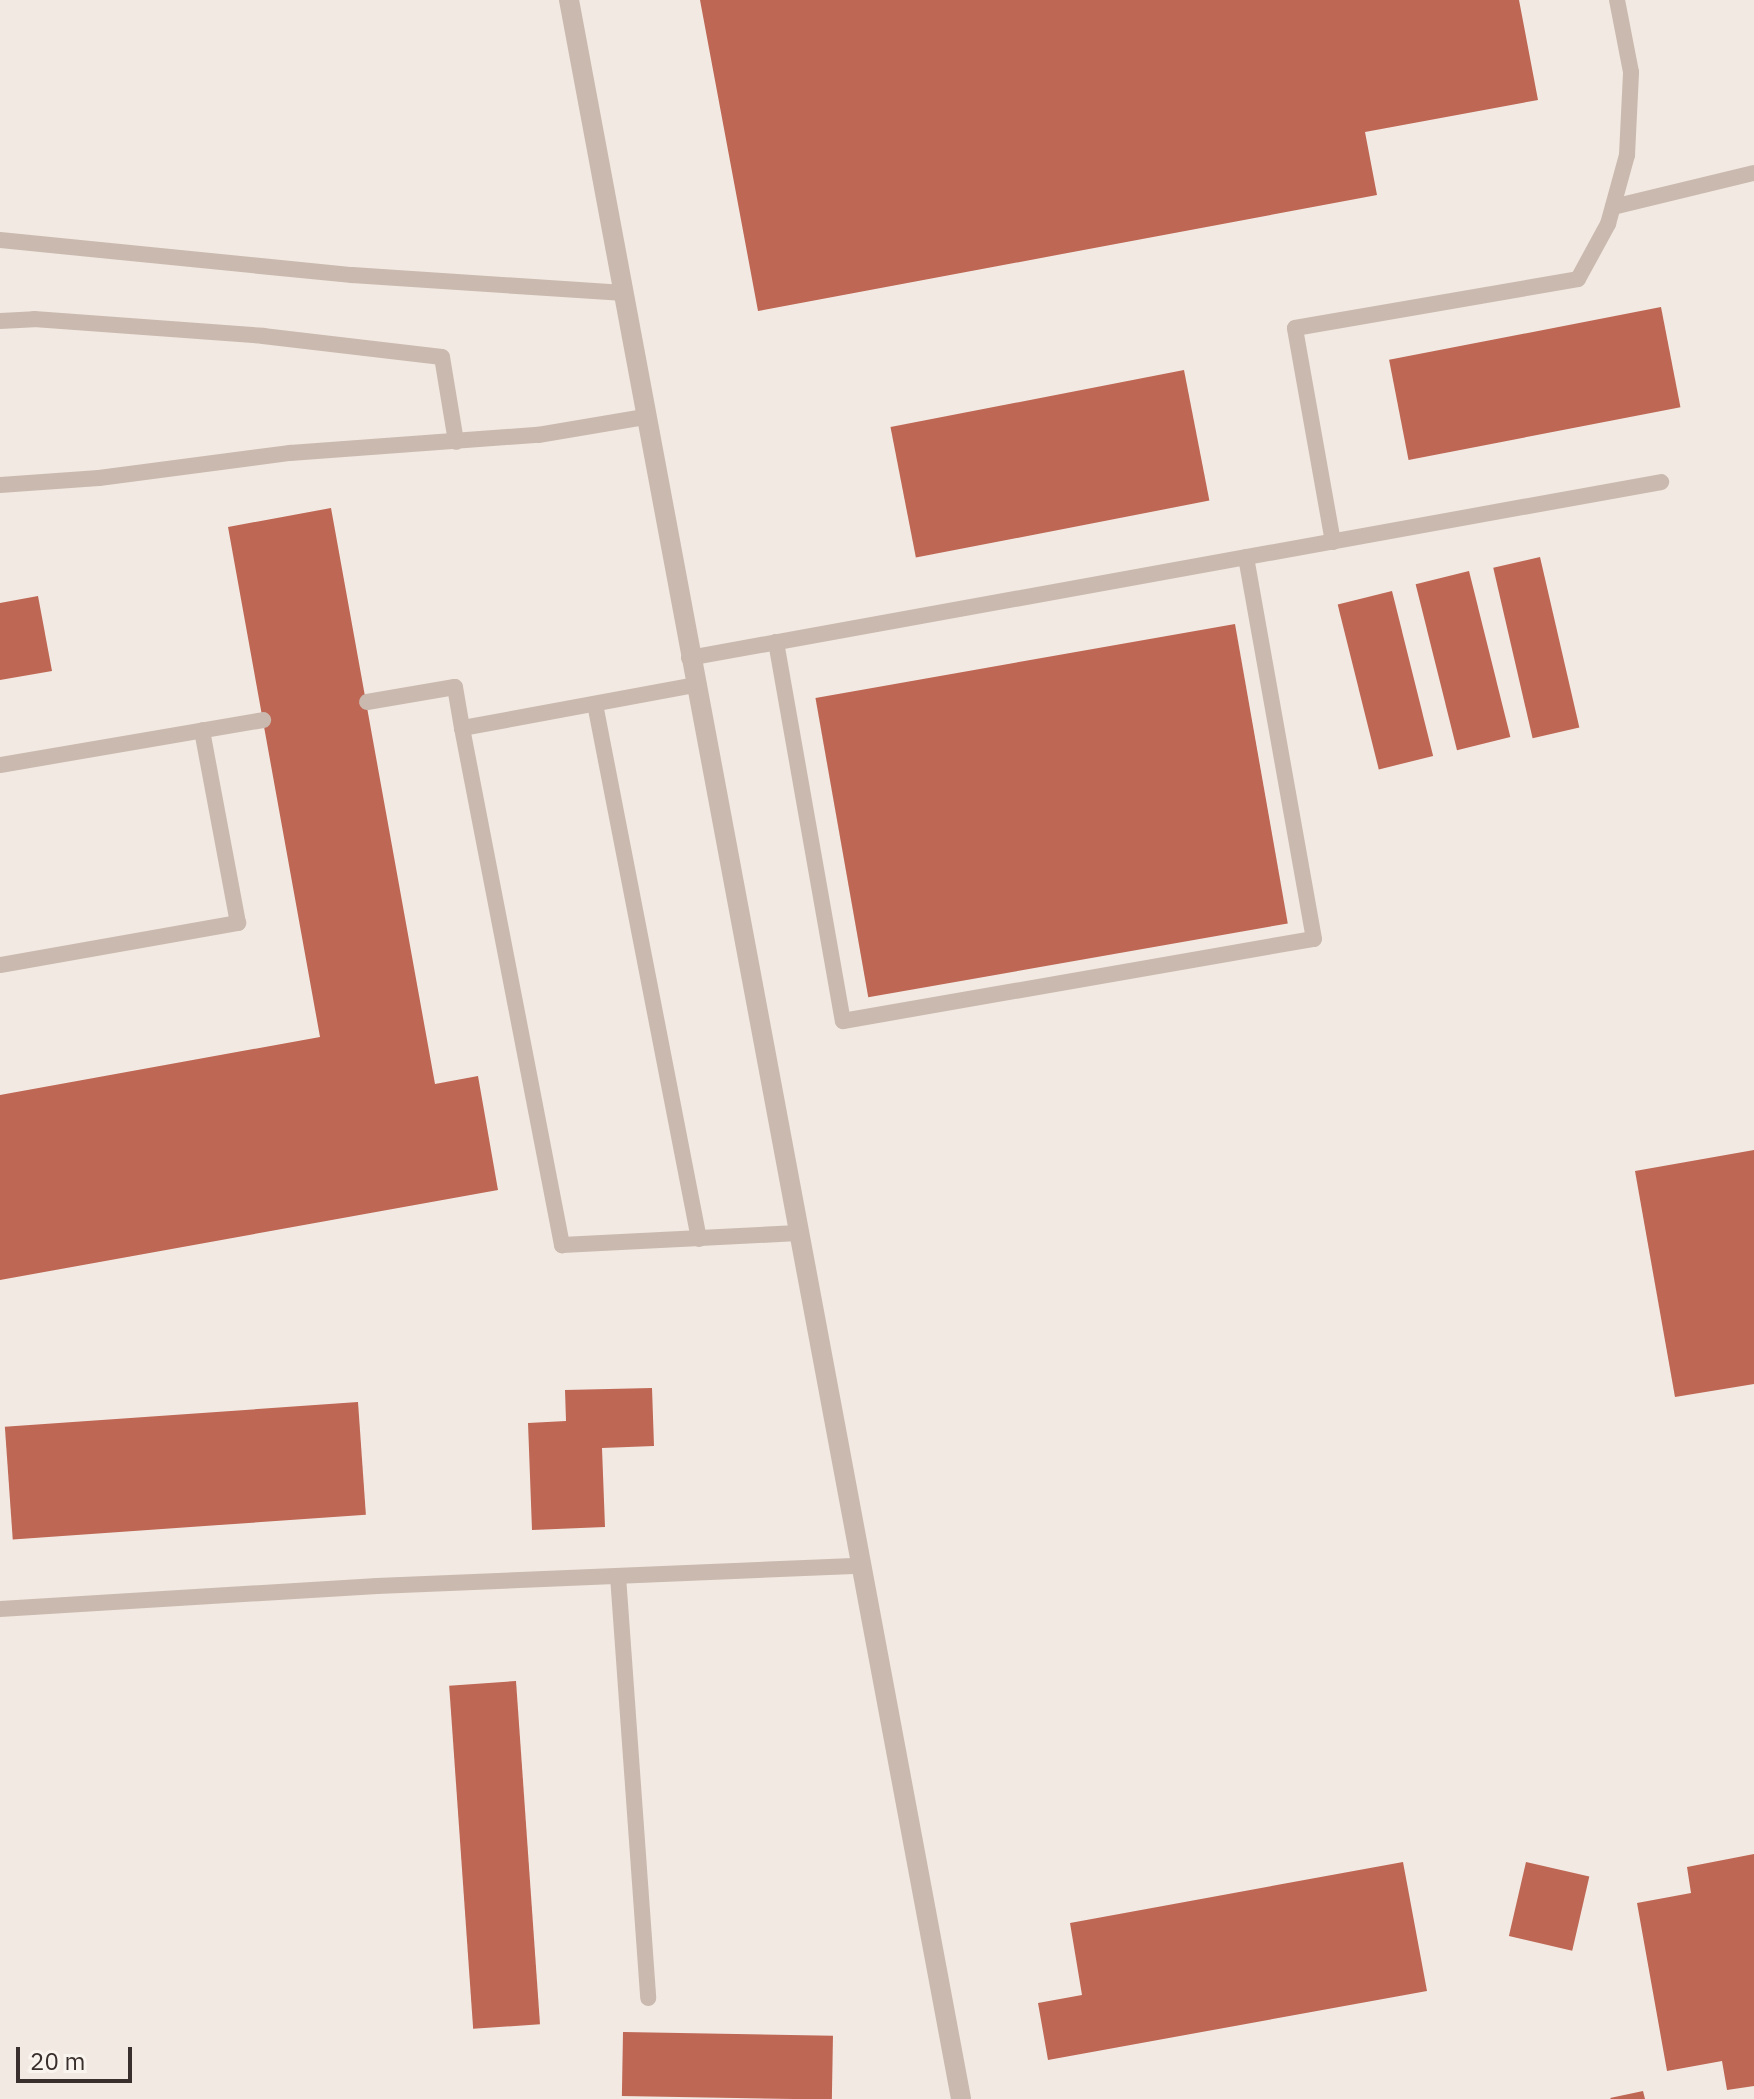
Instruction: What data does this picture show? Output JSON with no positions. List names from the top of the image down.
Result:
{
  "scale_bar": "20 m"
}
